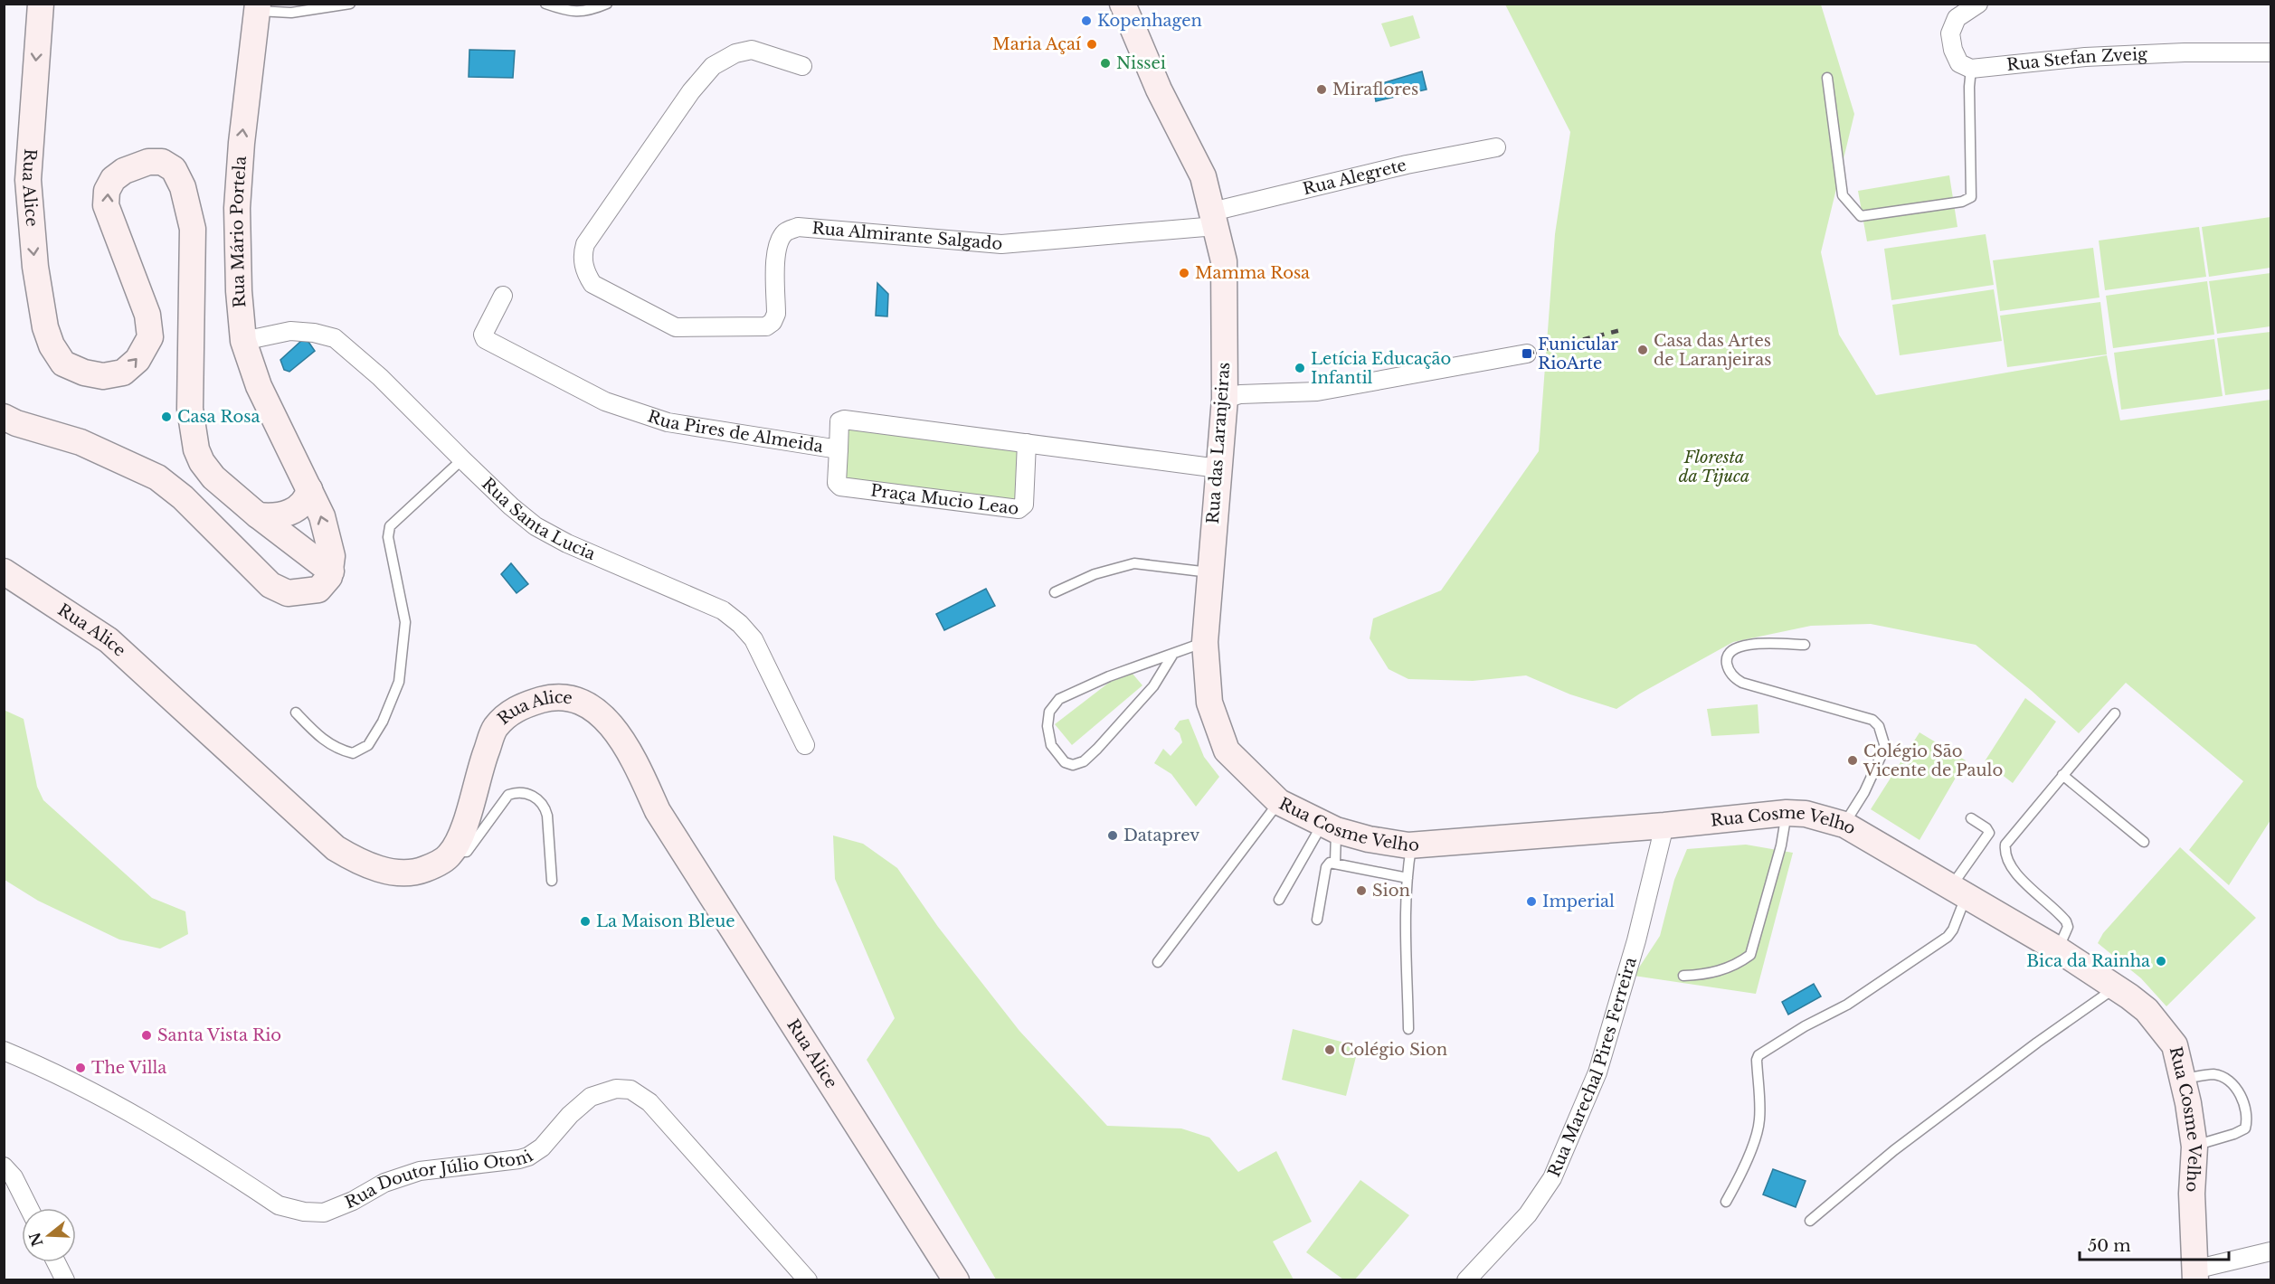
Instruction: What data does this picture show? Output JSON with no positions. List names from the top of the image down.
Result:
{
  "streets": {
    "street": [
      "Rua Stefan Zveig",
      "Rua Alegrete",
      "Rua Alice",
      "Rua Mário Portela",
      "Rua Almirante Salgado",
      "Rua Pires de Almeida",
      "Rua das Laranjeiras",
      "Praça Mucio Leao",
      "Rua Santa Lucia",
      "Rua Cosme Velho",
      "Rua Marechal Pires Ferreira",
      "Rua Doutor Júlio Otoni"
    ]
  },
  "crossings": [
    ["Rua Alegrete", "Rua Almirante Salgado"],
    ["Rua Alegrete", "Rua das Laranjeiras"],
    ["Rua Alice", "Rua Mário Portela"],
    ["Rua Mário Portela", "Rua Santa Lucia"],
    ["Rua Almirante Salgado", "Rua das Laranjeiras"],
    ["Rua Pires de Almeida", "Rua das Laranjeiras"],
    ["Rua Pires de Almeida", "Praça Mucio Leao"],
    ["Rua das Laranjeiras", "Rua Cosme Velho"],
    ["Rua Cosme Velho", "Rua Marechal Pires Ferreira"]
  ],
  "one_way": ["Rua Mário Portela"],
  "parks": ["Floresta da Tijuca"],
  "places": {
    "other": [
      "Kopenhagen",
      "Maria Açaí",
      "Nissei",
      "Miraflores",
      "Mamma Rosa",
      "Casa das Artes de Laranjeiras",
      "Letícia Educação Infantil",
      "Casa Rosa",
      "Colégio São Vicente de Paulo",
      "Dataprev",
      "Sion",
      "Imperial",
      "La Maison Bleue",
      "Bica da Rainha",
      "Santa Vista Rio",
      "Colégio Sion",
      "The Villa"
    ],
    "transit": ["Funicular RioArte"]
  },
  "scale_bar": "50 m",
  "north": "left"
}
